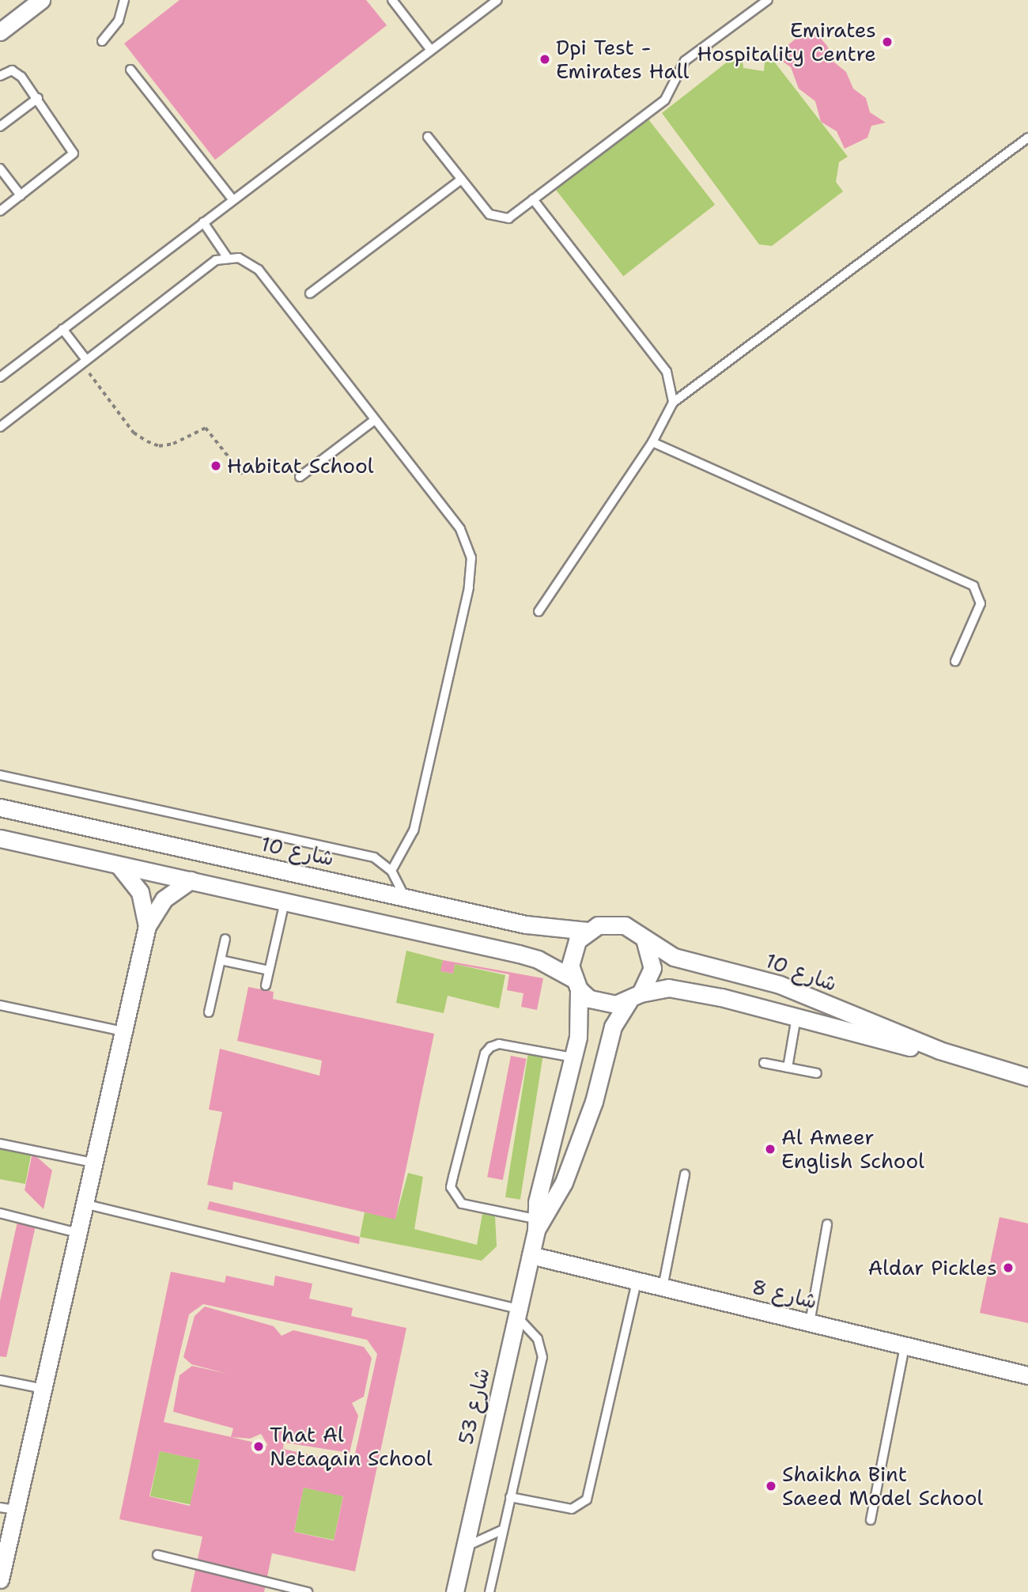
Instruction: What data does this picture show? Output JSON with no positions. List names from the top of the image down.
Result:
{
  "streets": {
    "street": ["شارع 10", "شارع 8", "شارع 53"]
  },
  "crossings": [
    ["شارع 10", "شارع 53"],
    ["شارع 8", "شارع 53"]
  ],
  "places": [
    "Emirates Hospitality Centre",
    "Dpi Test - Emirates Hall",
    "Habitat School",
    "Al Ameer English School",
    "Aldar Pickles",
    "That Al Netaqain School",
    "Shaikha Bint Saeed Model School"
  ]
}
